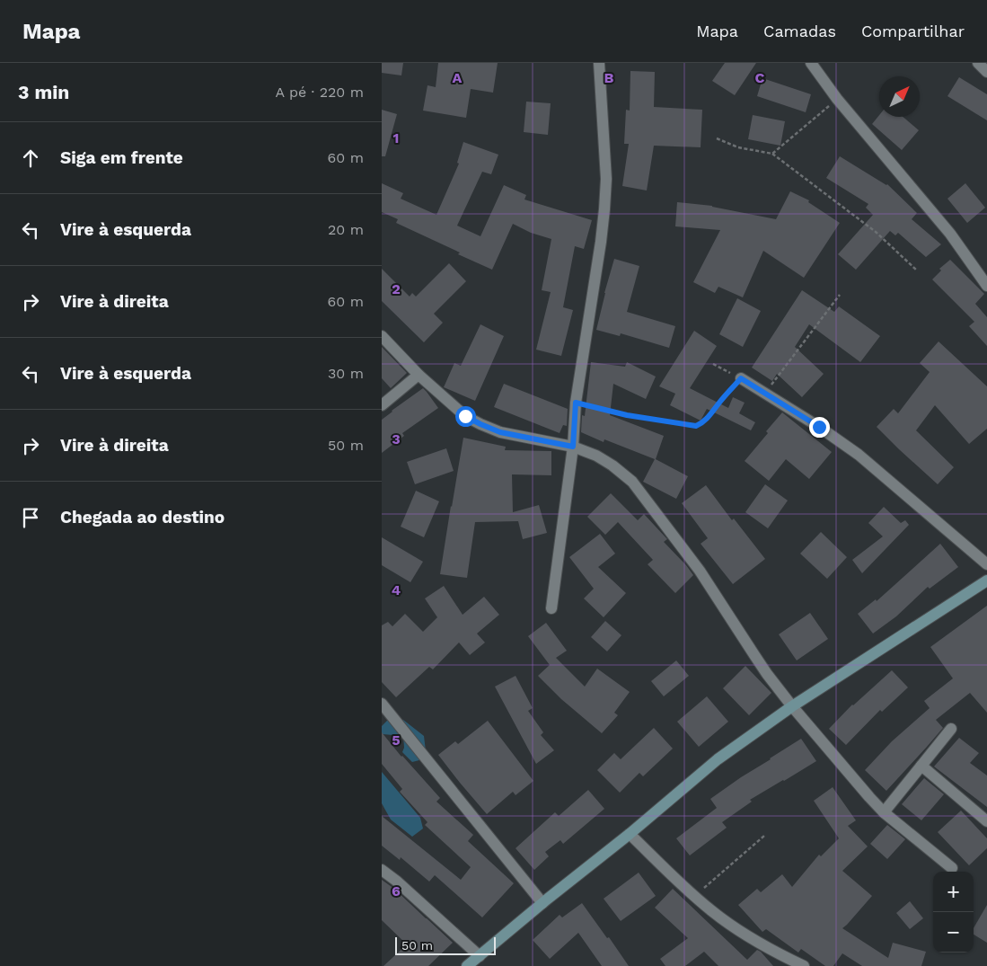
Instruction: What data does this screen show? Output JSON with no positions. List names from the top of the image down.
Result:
{
  "scale_bar": "50 m",
  "north": "top right",
  "page": {
    "header": "Mapa",
    "nav": ["Mapa", "Camadas", "Compartilhar"],
    "heading": ["3 min", "A pé · 220 m"],
    "list": [
      ["Siga em frente", "60 m"],
      ["Vire à esquerda", "20 m"],
      ["Vire à direita", "60 m"],
      ["Vire à esquerda", "30 m"],
      ["Vire à direita", "50 m"],
      "Chegada ao destino"
    ],
    "map_buttons": ["+", "−"],
    "scale": "50 m"
  },
  "grid": {
    "columns": ["A", "B", "C"],
    "rows": [
      "1",
      "2",
      "3",
      "4",
      "5",
      "6"
    ]
  }
}
